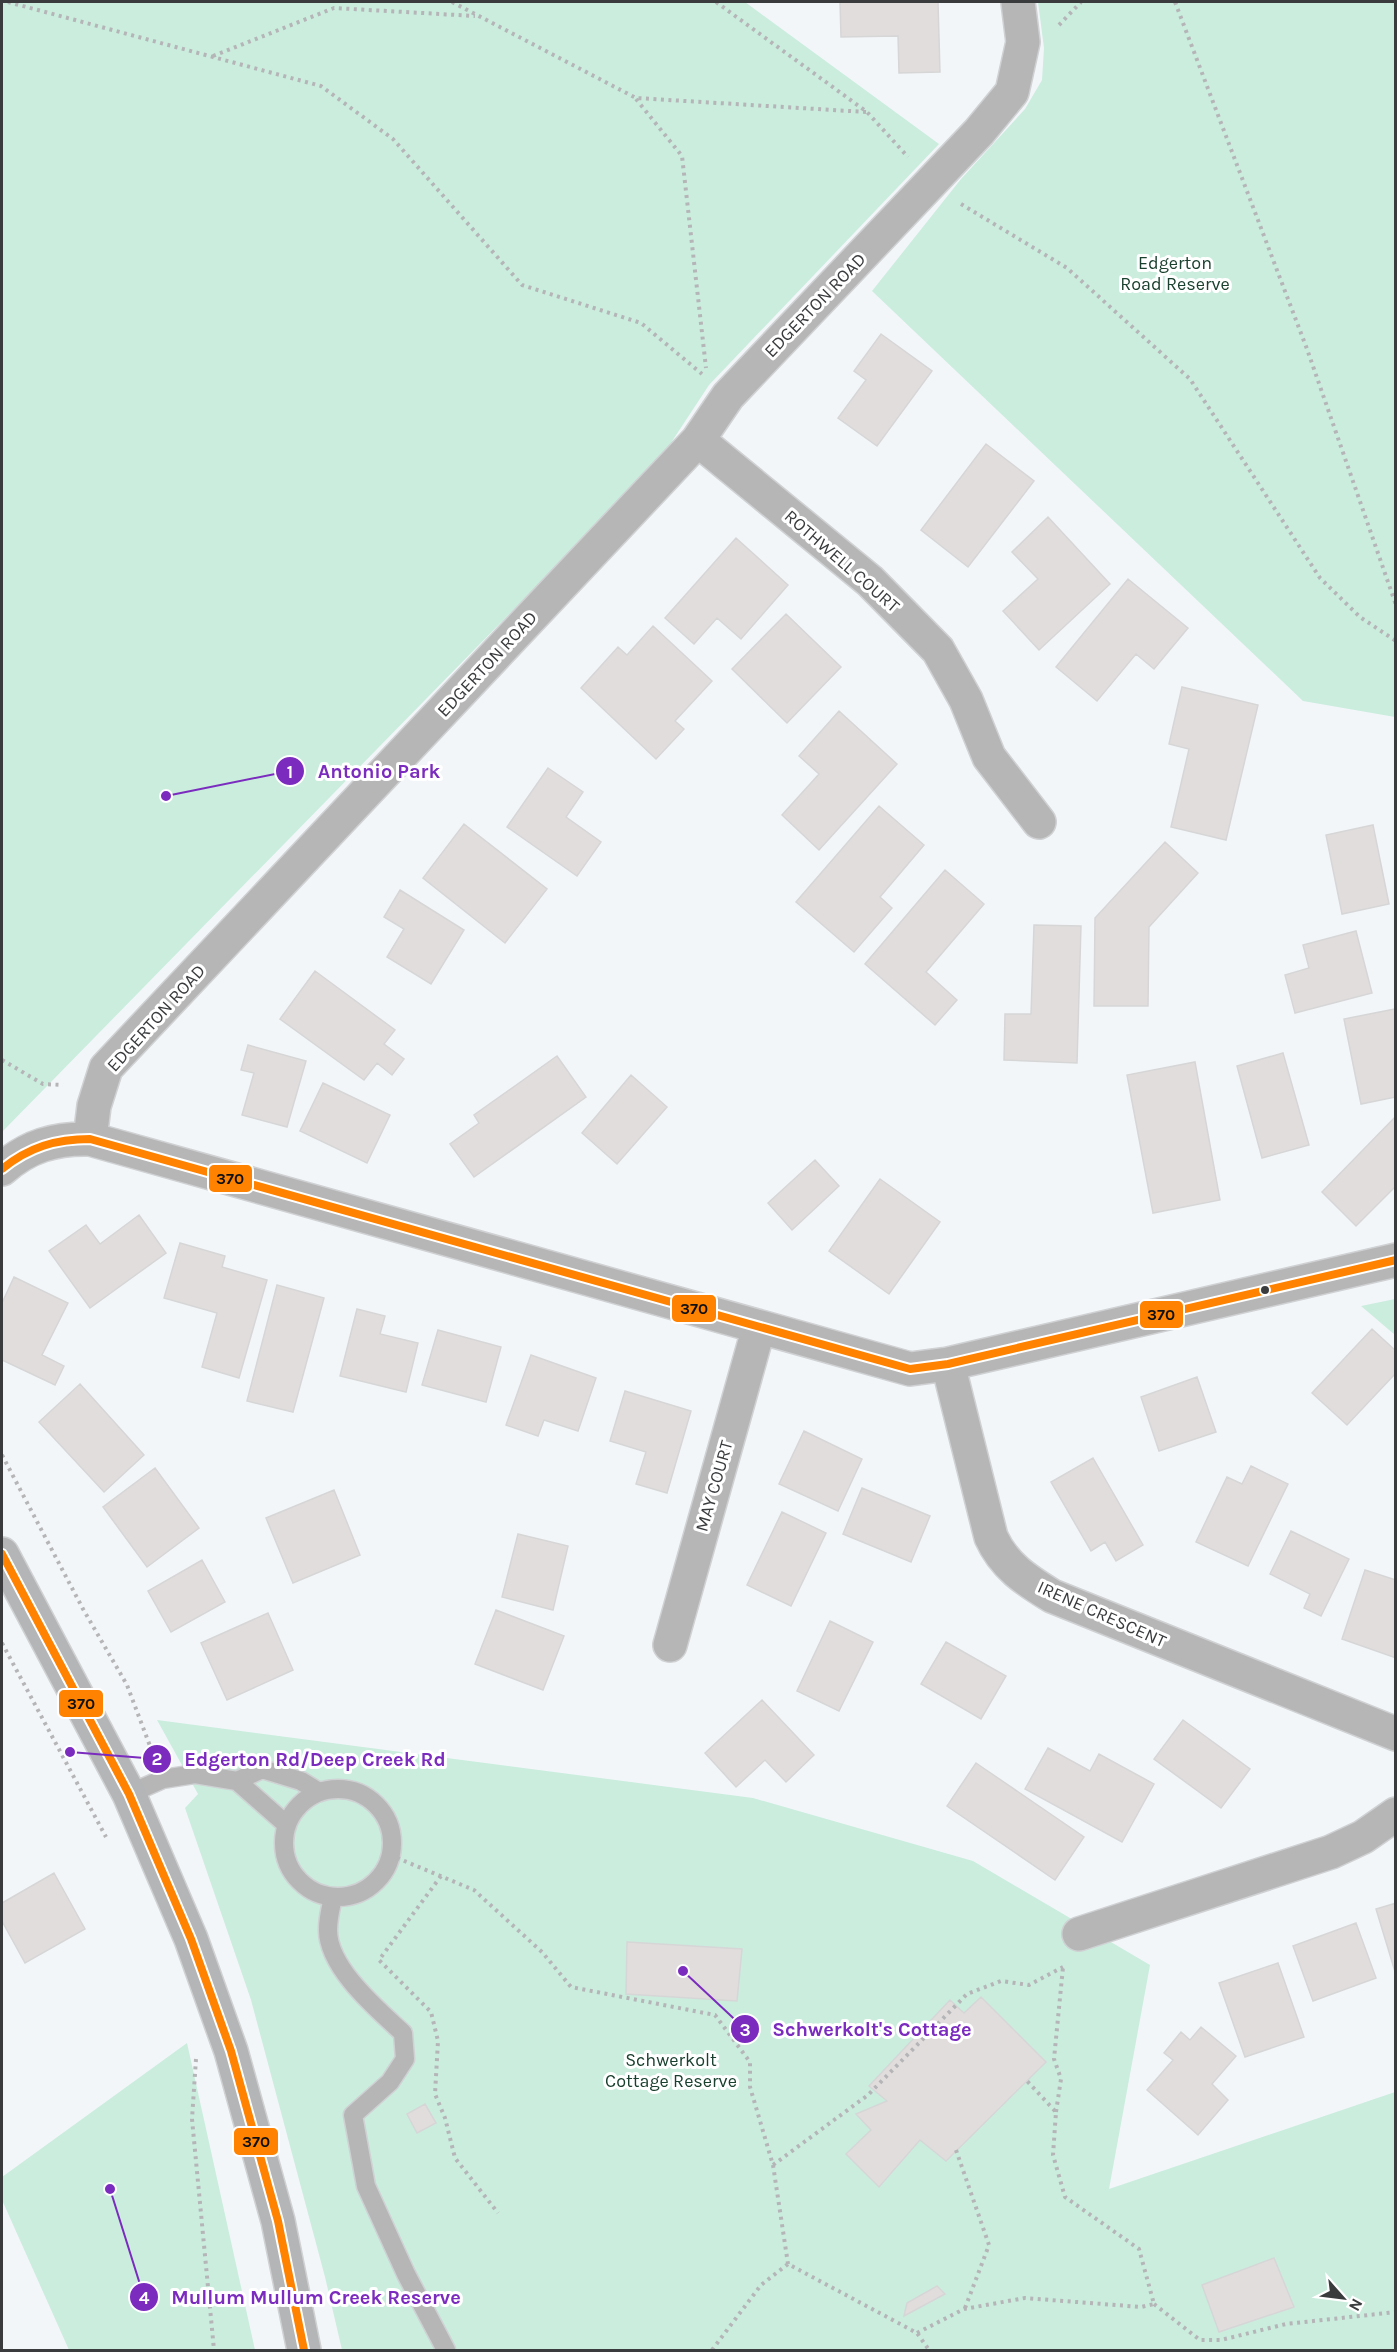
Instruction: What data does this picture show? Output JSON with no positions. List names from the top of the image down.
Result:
{
  "streets": {
    "street": [
      "EDGERTON ROAD",
      "ROTHWELL COURT",
      "MAY COURT",
      "IRENE CRESCENT"
    ]
  },
  "crossings": [
    ["EDGERTON ROAD", "ROTHWELL COURT"]
  ],
  "parks": ["Edgerton Road Reserve", "Schwerkolt Cottage Reserve"],
  "places": [
    "Antonio Park",
    "Edgerton Rd/Deep Creek Rd",
    "Schwerkolt's Cottage",
    "Mullum Mullum Creek Reserve"
  ],
  "lines": ["transit line 370"],
  "north": "bottom right"
}
